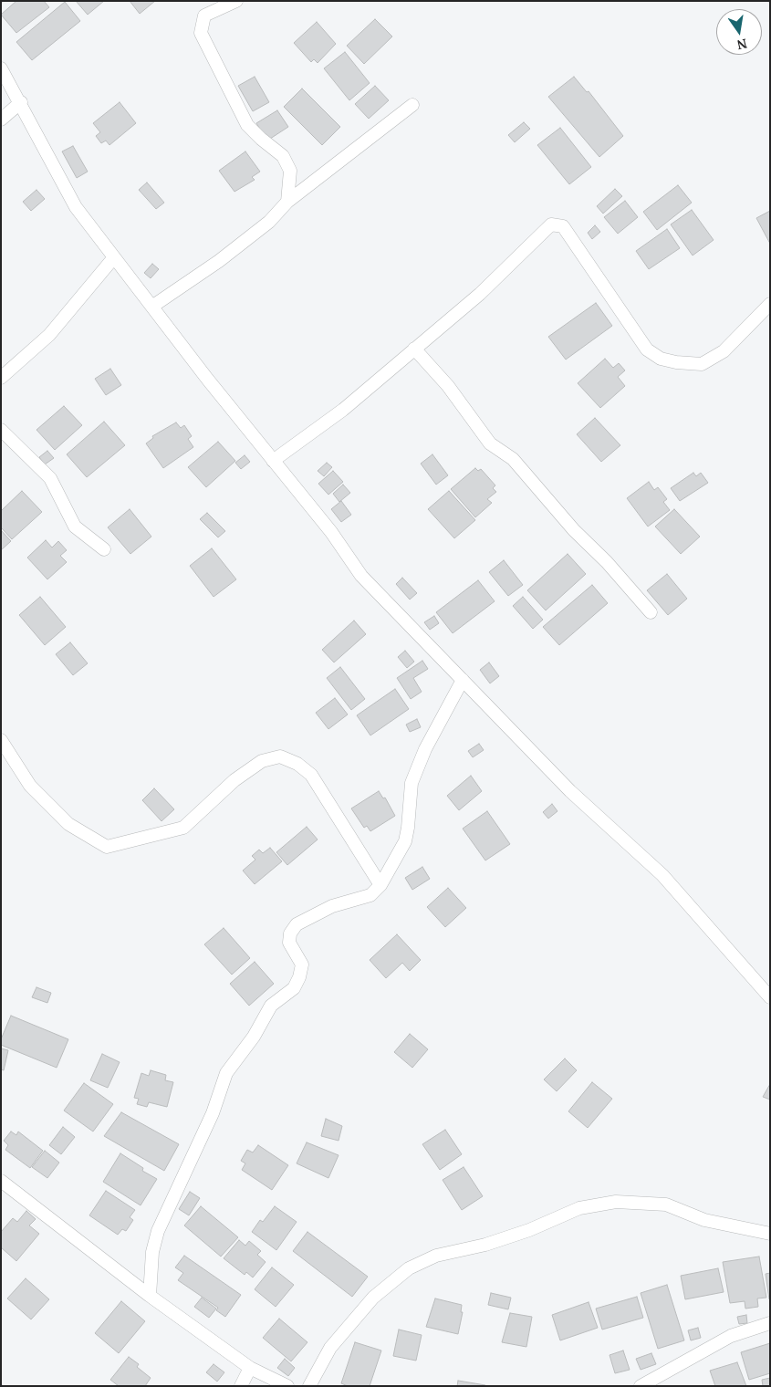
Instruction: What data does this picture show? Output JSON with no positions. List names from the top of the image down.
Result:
{
  "north": "bottom"
}
